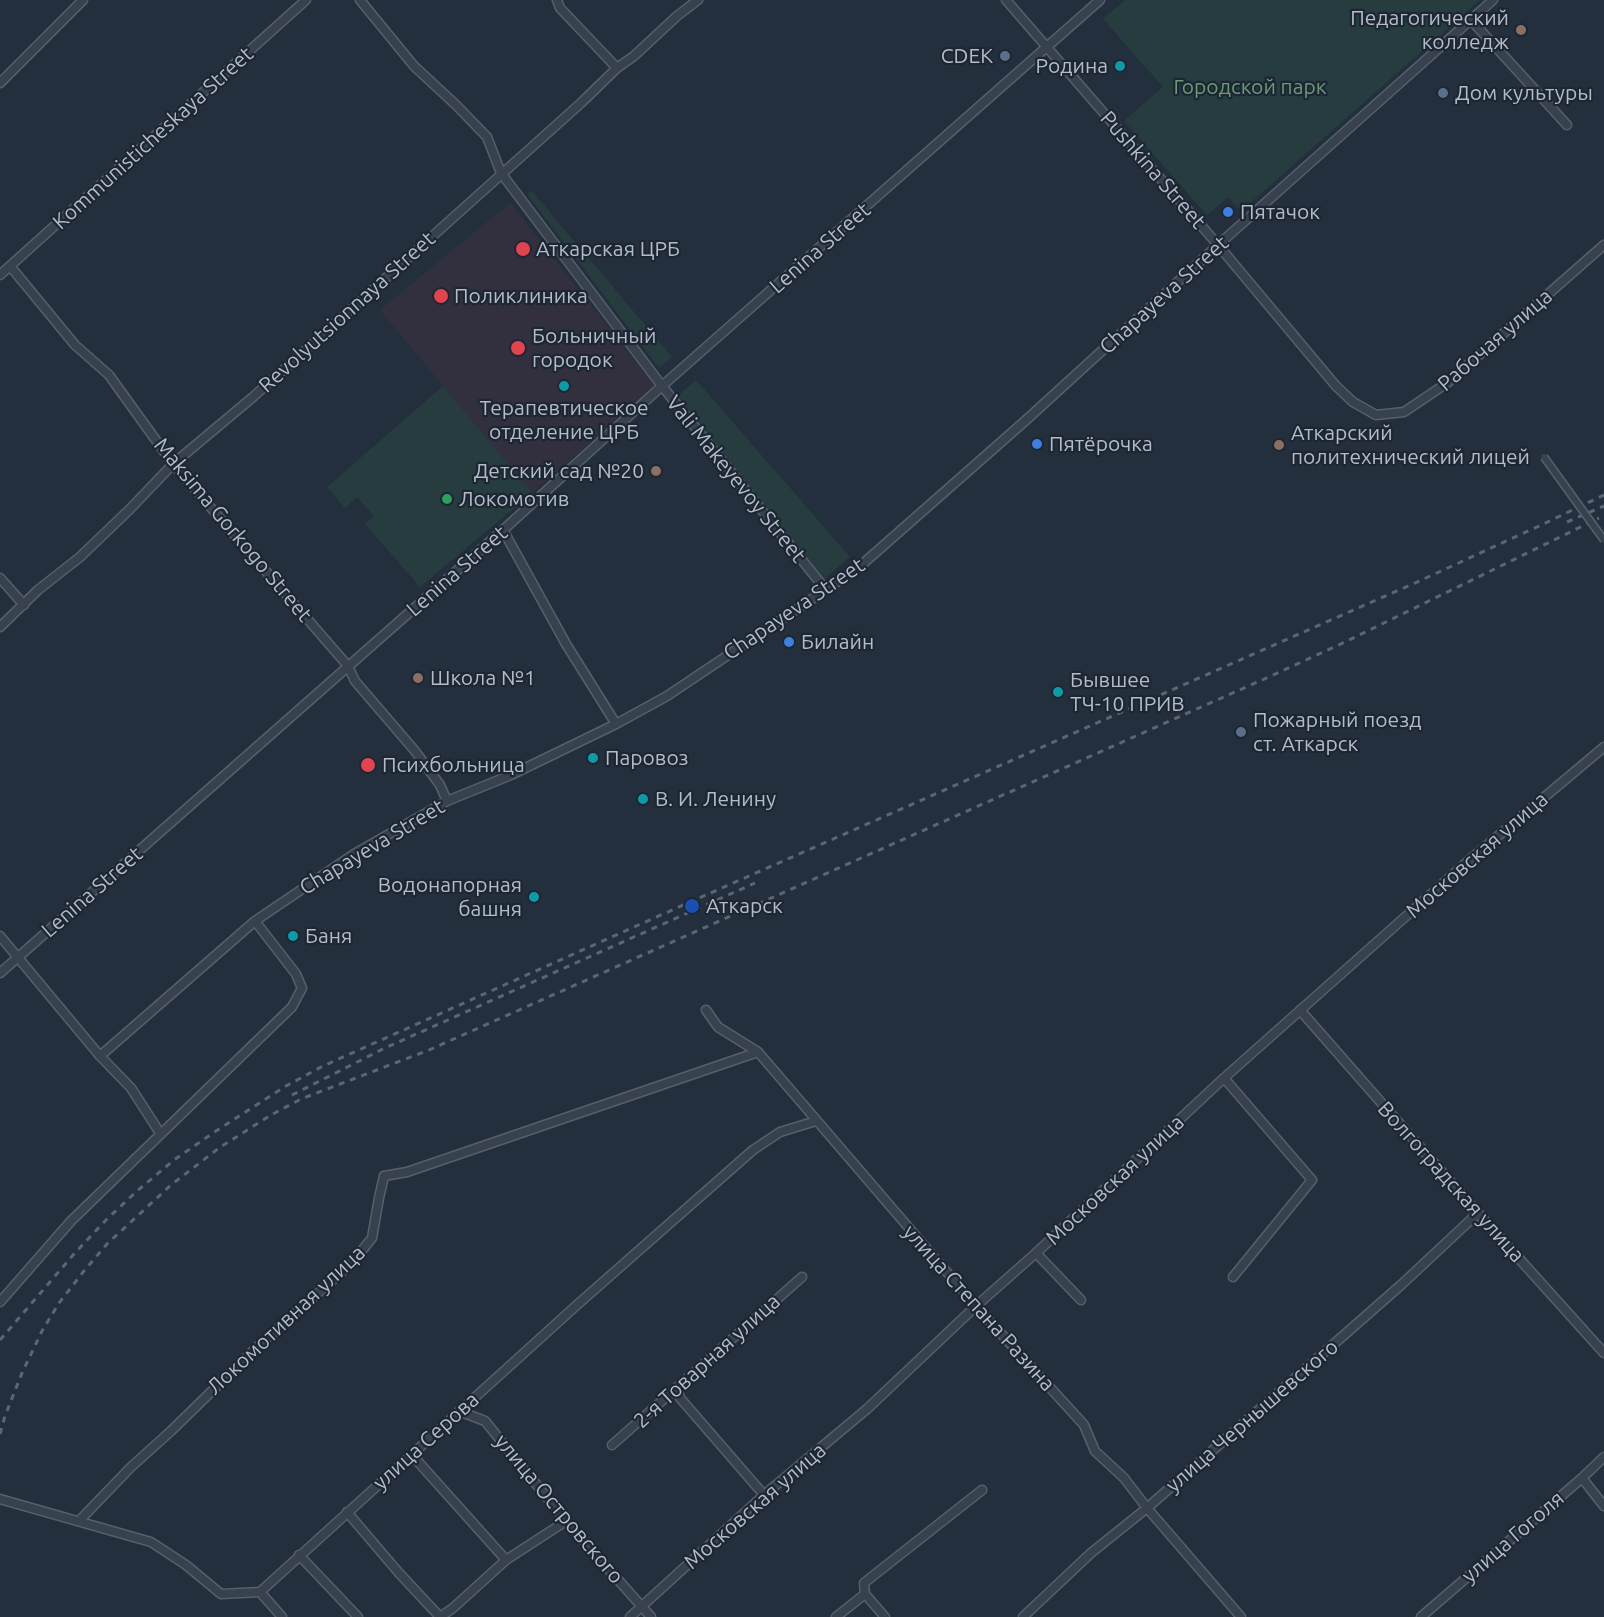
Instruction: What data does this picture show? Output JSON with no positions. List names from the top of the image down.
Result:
{
  "streets": {
    "street": [
      "Kommunisticheskaya Street",
      "Pushkina Street",
      "Lenina Street",
      "Chapayeva Street",
      "Revolyutsionnaya Street",
      "Рабочая улица",
      "Vali Makeyevoy Street",
      "Maksima Gorkogo Street",
      "Московская улица",
      "Волгоградская улица",
      "улица Степана Разина",
      "Локомотивная улица",
      "2-я Товарная улица",
      "улица Чернышевского",
      "улица Серова",
      "улица Островского",
      "улица Гоголя"
    ]
  },
  "crossings": [
    ["Kommunisticheskaya Street", "Maksima Gorkogo Street"],
    ["Pushkina Street", "Lenina Street"],
    ["Pushkina Street", "Chapayeva Street"],
    ["Pushkina Street", "Рабочая улица"],
    ["Lenina Street", "Vali Makeyevoy Street"],
    ["Lenina Street", "Maksima Gorkogo Street"],
    ["Chapayeva Street", "Vali Makeyevoy Street"],
    ["Chapayeva Street", "Maksima Gorkogo Street"],
    ["Revolyutsionnaya Street", "Vali Makeyevoy Street"],
    ["Revolyutsionnaya Street", "Maksima Gorkogo Street"],
    ["Московская улица", "Волгоградская улица"],
    ["Московская улица", "улица Степана Разина"],
    ["Московская улица", "улица Островского"],
    ["Волгоградская улица", "улица Чернышевского"],
    ["улица Степана Разина", "Локомотивная улица"],
    ["улица Степана Разина", "улица Чернышевского"],
    ["улица Степана Разина", "улица Серова"],
    ["улица Серова", "улица Островского"]
  ],
  "parks": ["Городской парк"],
  "places": [
    "Педагогический колледж",
    "CDEK",
    "Родина",
    "Дом культуры",
    "Пятачок",
    "Аткарская ЦРБ",
    "Поликлиника",
    "Больничный городок",
    "Терапевтическое отделение ЦРБ",
    "Пятёрочка",
    "Аткарский политехнический лицей",
    "Детский сад №20",
    "Локомотив",
    "Билайн",
    "Школа №1",
    "Бывшее ТЧ-10 ПРИВ",
    "Пожарный поезд ст. Аткарск",
    "Паровоз",
    "Психбольница",
    "В. И. Ленину",
    "Водонапорная башня",
    "Аткарск",
    "Баня"
  ]
}
